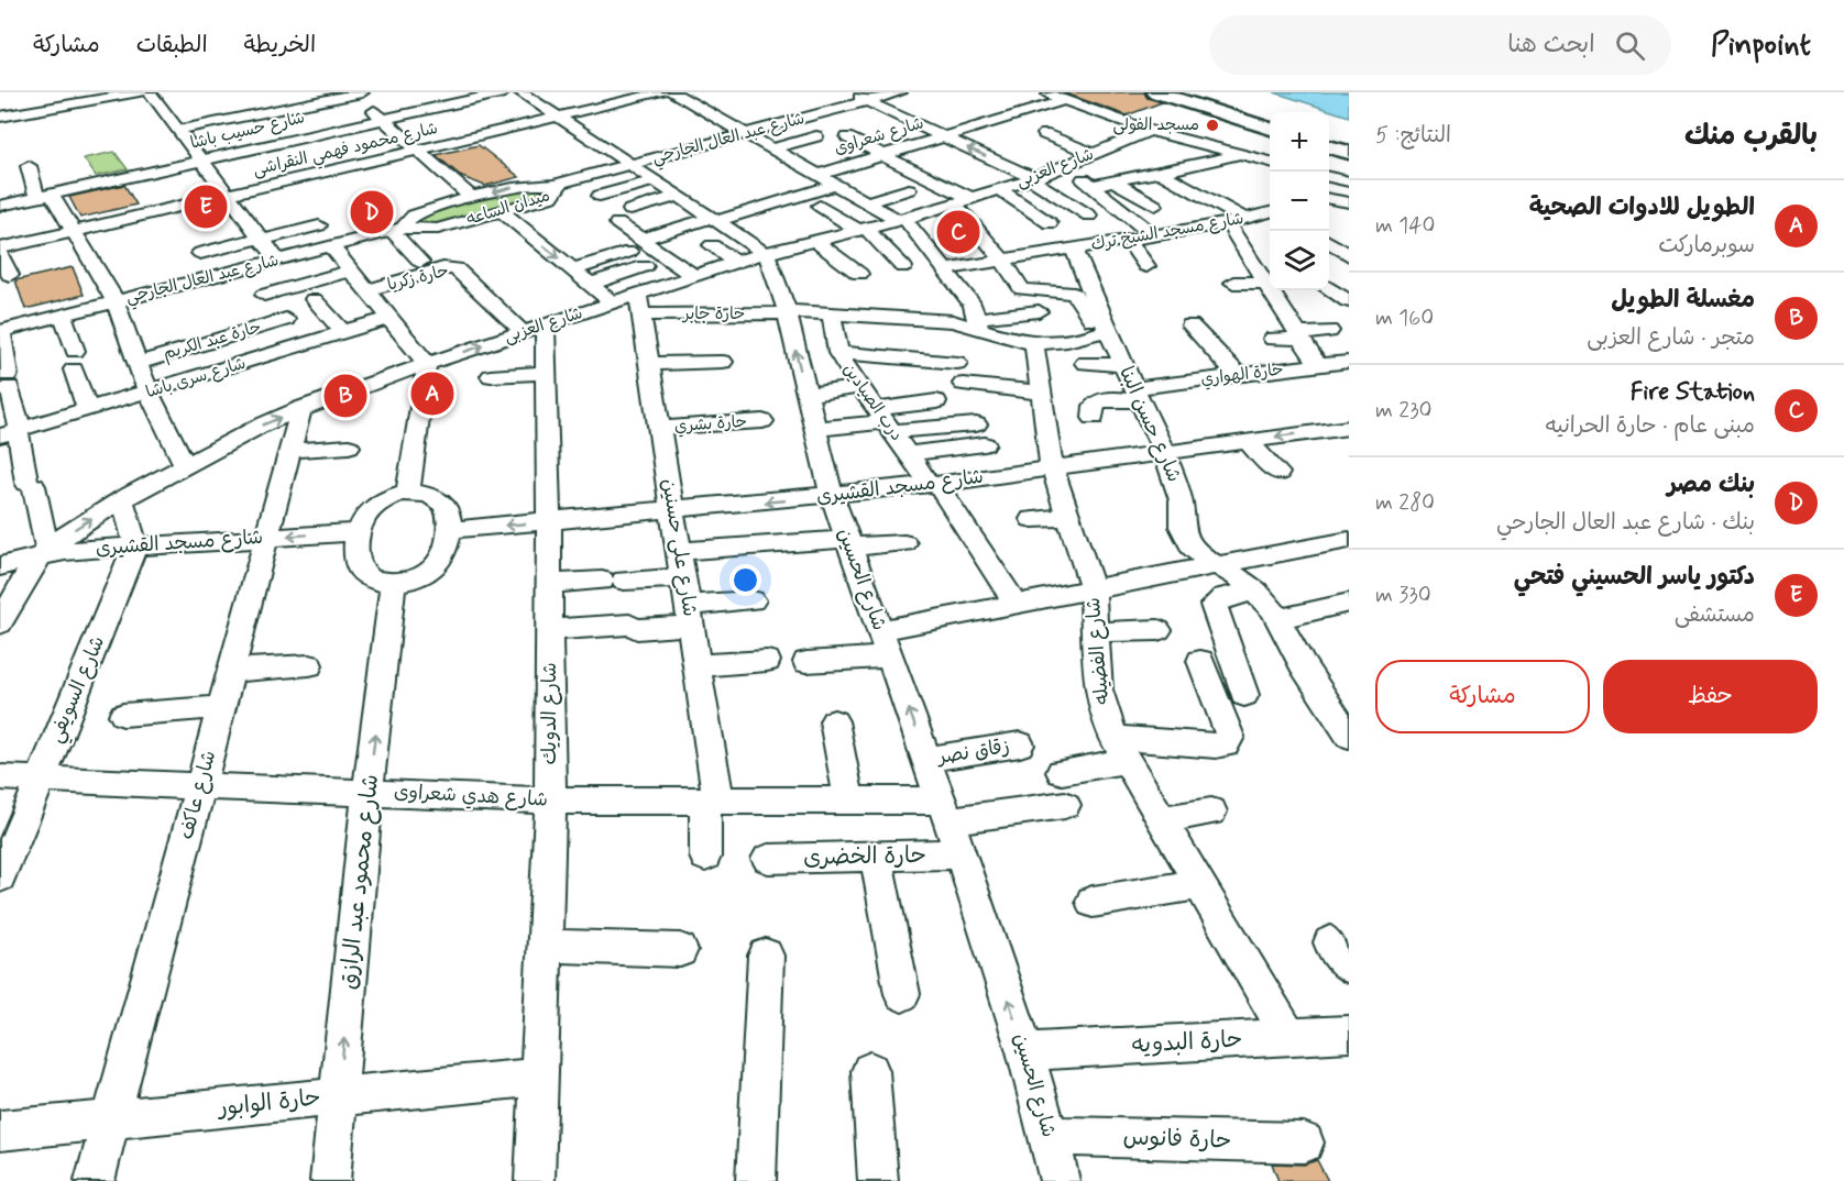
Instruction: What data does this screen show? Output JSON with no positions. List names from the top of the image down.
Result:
{
  "streets": {
    "street": [
      "شارع حسيب باشا",
      "شارع شعراوى",
      "شارع عبد العال الجارحي",
      "شارع محمود فهمي النقراشى",
      "شارع العزبى",
      "ميدان الساعه",
      "شارع مسجد الشيخ ترك",
      "حارة زكريا",
      "حارة جابر",
      "حارة عبد الكريم",
      "حارة الهواري",
      "شارع سرى باشا",
      "درب الصيادين",
      "حارة بشري",
      "شارع حسن البنا",
      "شارع مسجد القشيرى",
      "شارع على حسنين",
      "شارع الحسين",
      "شارع الفضيله",
      "شارع السويفي",
      "شارع الدويك",
      "زقاق نصر",
      "شارع عاكف",
      "شارع هدي شعراوى",
      "حارة الخضرى",
      "شارع محمود عبد الرازق",
      "حارة البدويه",
      "حارة الوابور",
      "حارة فانوس"
    ]
  },
  "crossings": [
    ["شارع عبد العال الجارحي", "ميدان الساعه"],
    ["شارع العزبى", "حارة زكريا"],
    ["شارع العزبى", "حارة جابر"],
    ["شارع العزبى", "شارع مسجد القشيرى"],
    ["شارع العزبى", "شارع على حسنين"],
    ["شارع العزبى", "شارع الحسين"],
    ["شارع العزبى", "شارع الدويك"],
    ["شارع العزبى", "شارع عاكف"],
    ["شارع مسجد الشيخ ترك", "شارع حسن البنا"],
    ["حارة زكريا", "شارع الدويك"],
    ["حارة جابر", "شارع على حسنين"],
    ["حارة جابر", "شارع الحسين"],
    ["حارة الهواري", "شارع حسن البنا"],
    ["درب الصيادين", "شارع مسجد القشيرى"],
    ["حارة بشري", "شارع على حسنين"],
    ["شارع حسن البنا", "شارع مسجد القشيرى"],
    ["شارع مسجد القشيرى", "شارع على حسنين"],
    ["شارع مسجد القشيرى", "شارع الحسين"],
    ["شارع مسجد القشيرى", "شارع الفضيله"],
    ["شارع مسجد القشيرى", "شارع السويفي"],
    ["شارع مسجد القشيرى", "شارع الدويك"],
    ["شارع مسجد القشيرى", "شارع عاكف"],
    ["شارع مسجد القشيرى", "شارع محمود عبد الرازق"],
    ["شارع على حسنين", "شارع هدي شعراوى"],
    ["شارع الحسين", "زقاق نصر"],
    ["شارع الحسين", "شارع هدي شعراوى"],
    ["شارع الحسين", "حارة الخضرى"],
    ["شارع الحسين", "حارة البدويه"],
    ["شارع الحسين", "حارة فانوس"],
    ["شارع الفضيله", "حارة البدويه"],
    ["شارع السويفي", "شارع هدي شعراوى"],
    ["شارع الدويك", "شارع هدي شعراوى"],
    ["شارع الدويك", "حارة الوابور"],
    ["شارع عاكف", "شارع هدي شعراوى"],
    ["شارع عاكف", "حارة الوابور"],
    ["شارع هدي شعراوى", "شارع محمود عبد الرازق"],
    ["شارع محمود عبد الرازق", "حارة الوابور"]
  ],
  "one_way": ["شارع محمود عبد الرازق"],
  "places": ["مسجد الفولى"],
  "page": {
    "header": "Pinpoint",
    "search": "ابحث هنا",
    "nav": ["الخريطة", "الطبقات", "مشاركة"],
    "heading": ["بالقرب منك", "النتائج: 5"],
    "map_buttons": ["+", "−"],
    "list": [
      {
        "mark": "A",
        "name": "الطويل للادوات الصحية",
        "note": "سوبرماركت",
        "value": "140 m"
      },
      {
        "mark": "B",
        "name": "مغسلة الطويل",
        "note": "متجر · شارع العزبى",
        "value": "160 m"
      },
      {
        "mark": "C",
        "name": "Fire Station",
        "note": "مبنى عام · حارة الحرانيه",
        "value": "230 m"
      },
      {
        "mark": "D",
        "name": "بنك مصر",
        "note": "بنك · شارع عبد العال الجارحي",
        "value": "280 m"
      },
      {
        "mark": "E",
        "name": "دكتور ياسر الحسيني فتحي",
        "note": "مستشفى",
        "value": "330 m"
      }
    ],
    "pins": [
      "E",
      "D",
      "C",
      "A",
      "B"
    ],
    "buttons": ["حفظ", "مشاركة"]
  }
}
